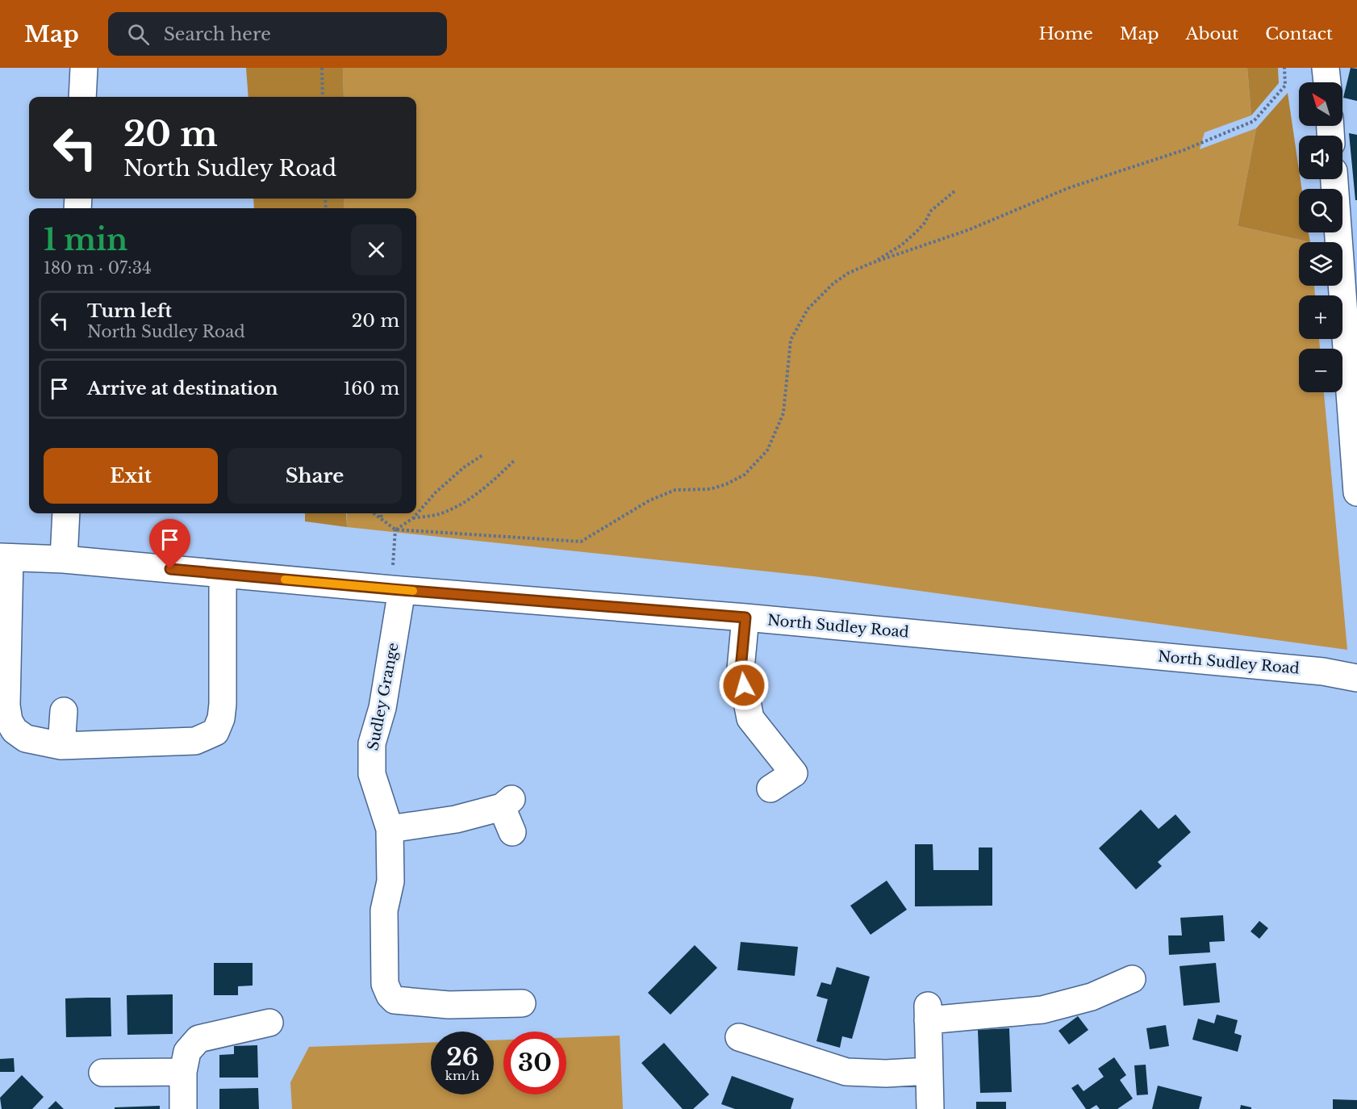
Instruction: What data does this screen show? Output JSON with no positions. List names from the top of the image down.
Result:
{
  "streets": {
    "street": ["North Sudley Road", "Sudley Grange"]
  },
  "crossings": [
    ["North Sudley Road", "Sudley Grange"]
  ],
  "north": "top left",
  "page": {
    "header": "Map",
    "search": "Search here",
    "nav": [
      "Home",
      "Map",
      "About",
      "Contact"
    ],
    "map_buttons": ["+", "−"],
    "turn": ["20 m", "North Sudley Road"],
    "heading": ["1 min", "180 m · 07:34"],
    "list": [
      {
        "name": "Turn left",
        "note": "North Sudley Road",
        "value": "20 m"
      },
      {
        "name": "Arrive at destination",
        "value": "160 m"
      }
    ],
    "buttons": ["Exit", "Share"],
    "speed": "26 km/h",
    "limit": "30"
  }
}
